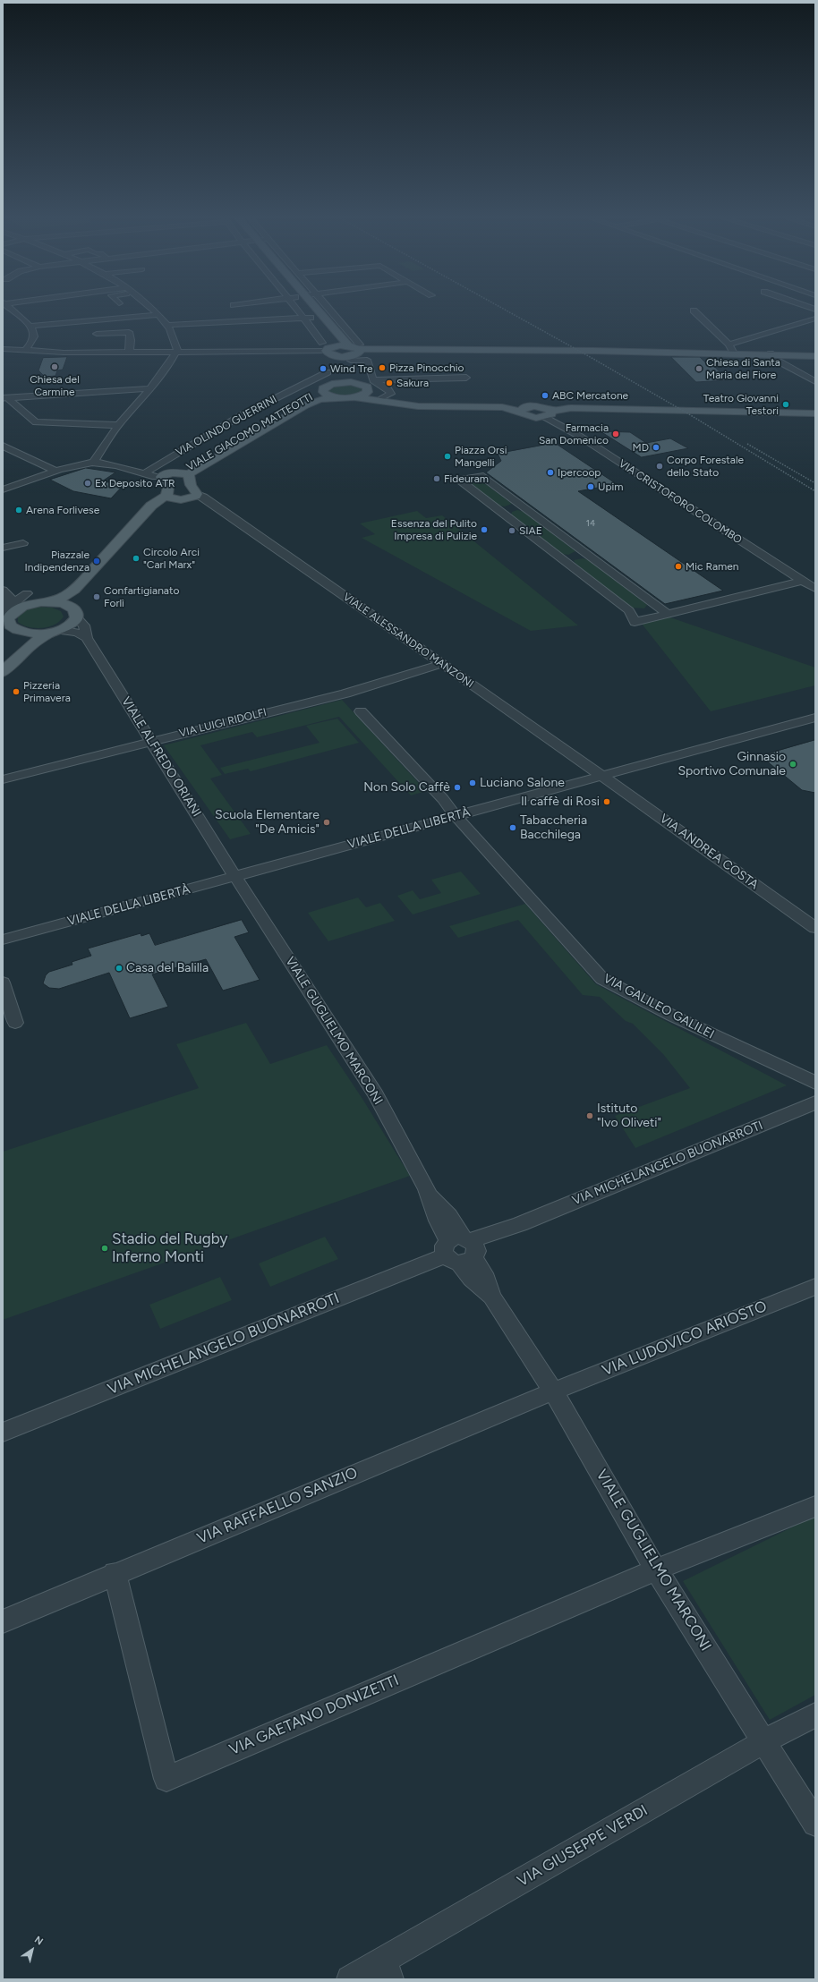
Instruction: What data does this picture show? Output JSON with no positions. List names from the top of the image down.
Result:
{
  "streets": {
    "main road": ["VIALE GIACOMO MATTEOTTI"],
    "street": [
      "VIA OLINDO GUERRINI",
      "VIA CRISTOFORO COLOMBO",
      "VIALE ALESSANDRO MANZONI",
      "VIA LUIGI RIDOLFI",
      "VIALE ALFREDO ORIANI",
      "VIALE DELLA LIBERTÀ",
      "VIA ANDREA COSTA",
      "VIA GALILEO GALILEI",
      "VIALE GUGLIELMO MARCONI",
      "VIA MICHELANGELO BUONARROTI",
      "VIA LUDOVICO ARIOSTO",
      "VIA RAFFAELLO SANZIO",
      "VIA GAETANO DONIZETTI",
      "VIA GIUSEPPE VERDI"
    ]
  },
  "crossings": [
    ["VIALE ALESSANDRO MANZONI", "VIA LUIGI RIDOLFI"],
    ["VIALE ALESSANDRO MANZONI", "VIALE DELLA LIBERTÀ"],
    ["VIALE ALESSANDRO MANZONI", "VIA ANDREA COSTA"],
    ["VIA LUIGI RIDOLFI", "VIALE ALFREDO ORIANI"],
    ["VIALE ALFREDO ORIANI", "VIALE DELLA LIBERTÀ"],
    ["VIALE ALFREDO ORIANI", "VIALE GUGLIELMO MARCONI"],
    ["VIALE DELLA LIBERTÀ", "VIA ANDREA COSTA"],
    ["VIALE DELLA LIBERTÀ", "VIA GALILEO GALILEI"],
    ["VIALE DELLA LIBERTÀ", "VIALE GUGLIELMO MARCONI"],
    ["VIALE GUGLIELMO MARCONI", "VIA MICHELANGELO BUONARROTI"],
    ["VIALE GUGLIELMO MARCONI", "VIA LUDOVICO ARIOSTO"],
    ["VIALE GUGLIELMO MARCONI", "VIA RAFFAELLO SANZIO"],
    ["VIALE GUGLIELMO MARCONI", "VIA GAETANO DONIZETTI"],
    ["VIALE GUGLIELMO MARCONI", "VIA GIUSEPPE VERDI"],
    ["VIA LUDOVICO ARIOSTO", "VIA RAFFAELLO SANZIO"],
    ["VIA RAFFAELLO SANZIO", "VIA GAETANO DONIZETTI"]
  ],
  "places": [
    "Chiesa del Carmine",
    "Pizza Pinocchio",
    "Wind Tre",
    "Chiesa di Santa Maria del Fiore",
    "Sakura",
    "ABC Mercatone",
    "Teatro Giovanni Testori",
    "Farmacia San Domenico",
    "MD",
    "Piazza Orsi Mangelli",
    "Corpo Forestale dello Stato",
    "Ipercoop",
    "Fideuram",
    "Ex Deposito ATR",
    "Upim",
    "Arena Forlivese",
    "Essenza del Pulito Impresa di Pulizie",
    "SIAE",
    "Circolo Arci \"Carl Marx\"",
    "Piazzale Indipendenza",
    "Mic Ramen",
    "Confartigianato Forlì",
    "Pizzeria Primavera",
    "Ginnasio Sportivo Comunale",
    "Luciano Salone",
    "Non Solo Caffè",
    "Il caffè di Rosi",
    "Scuola Elementare \"De Amicis\"",
    "Tabaccheria Bacchilega",
    "Casa del Balilla",
    "Istituto \"Ivo Oliveti\"",
    "Stadio del Rugby Inferno Monti"
  ],
  "house_numbers": ["14"],
  "north": "top right"
}
